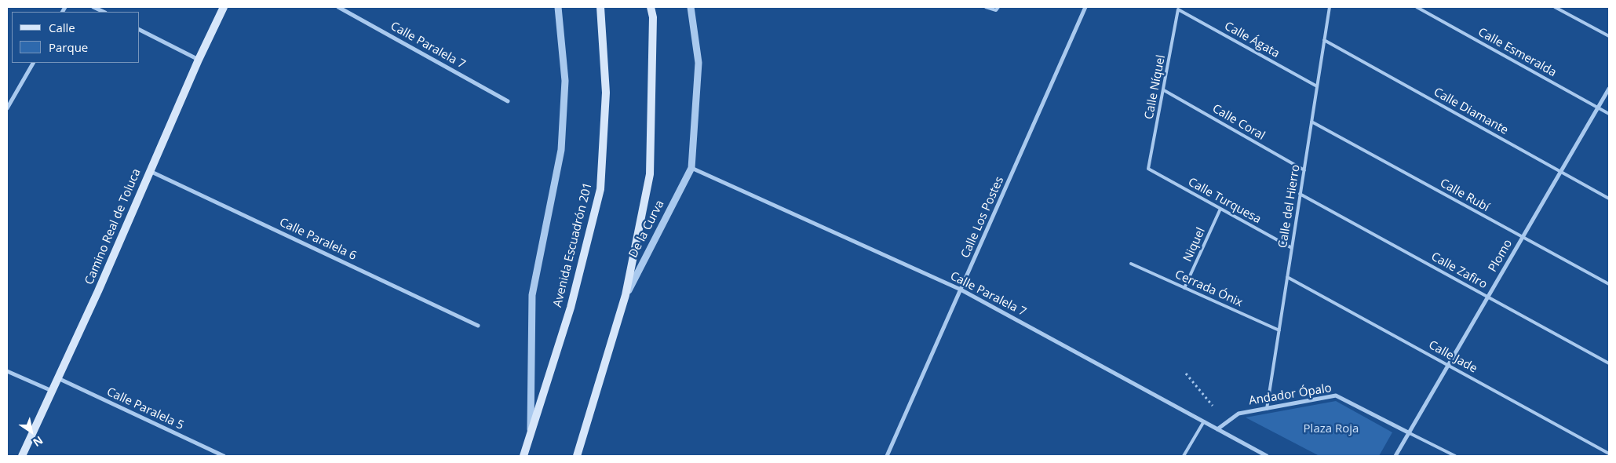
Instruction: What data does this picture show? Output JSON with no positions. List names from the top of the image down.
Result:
{
  "streets": {
    "main road": ["Camino Real de Toluca", "De la Curva", "Avenida Escuadrón 201"],
    "street": [
      "Calle Paralela 7",
      "Calle Los Postes",
      "Calle Paralela 6",
      "Plomo",
      "Andador Ópalo",
      "Calle Paralela 5"
    ],
    "lane": [
      "Calle Ágata",
      "Calle Esmeralda",
      "Calle Níquel",
      "Calle Diamante",
      "Calle Coral",
      "Calle Rubí",
      "Calle Turquesa",
      "Calle del Hierro",
      "Niquel",
      "Calle Zafiro",
      "Cerrada Ónix",
      "Calle Jade"
    ]
  },
  "crossings": [
    ["Calle Ágata", "Calle Níquel"],
    ["Calle Ágata", "Calle del Hierro"],
    ["Calle Paralela 7", "Calle Los Postes"],
    ["Calle Paralela 7", "De la Curva"],
    ["Calle Paralela 7", "Andador Ópalo"],
    ["Calle Esmeralda", "Plomo"],
    ["Calle Níquel", "Calle Coral"],
    ["Calle Níquel", "Calle Turquesa"],
    ["Calle Diamante", "Calle del Hierro"],
    ["Calle Diamante", "Plomo"],
    ["Calle Coral", "Calle del Hierro"],
    ["Calle Rubí", "Calle del Hierro"],
    ["Calle Rubí", "Plomo"],
    ["Calle Turquesa", "Calle del Hierro"],
    ["Calle Turquesa", "Niquel"],
    ["Calle del Hierro", "Calle Zafiro"],
    ["Calle del Hierro", "Cerrada Ónix"],
    ["Calle del Hierro", "Calle Jade"],
    ["Calle del Hierro", "Andador Ópalo"],
    ["Camino Real de Toluca", "Calle Paralela 6"],
    ["Camino Real de Toluca", "Calle Paralela 5"],
    ["Niquel", "Cerrada Ónix"],
    ["Plomo", "Calle Zafiro"],
    ["Plomo", "Calle Jade"],
    ["Plomo", "Andador Ópalo"]
  ],
  "parks": ["Plaza Roja"],
  "legend": ["Calle", "Parque"],
  "north": "bottom right"
}
